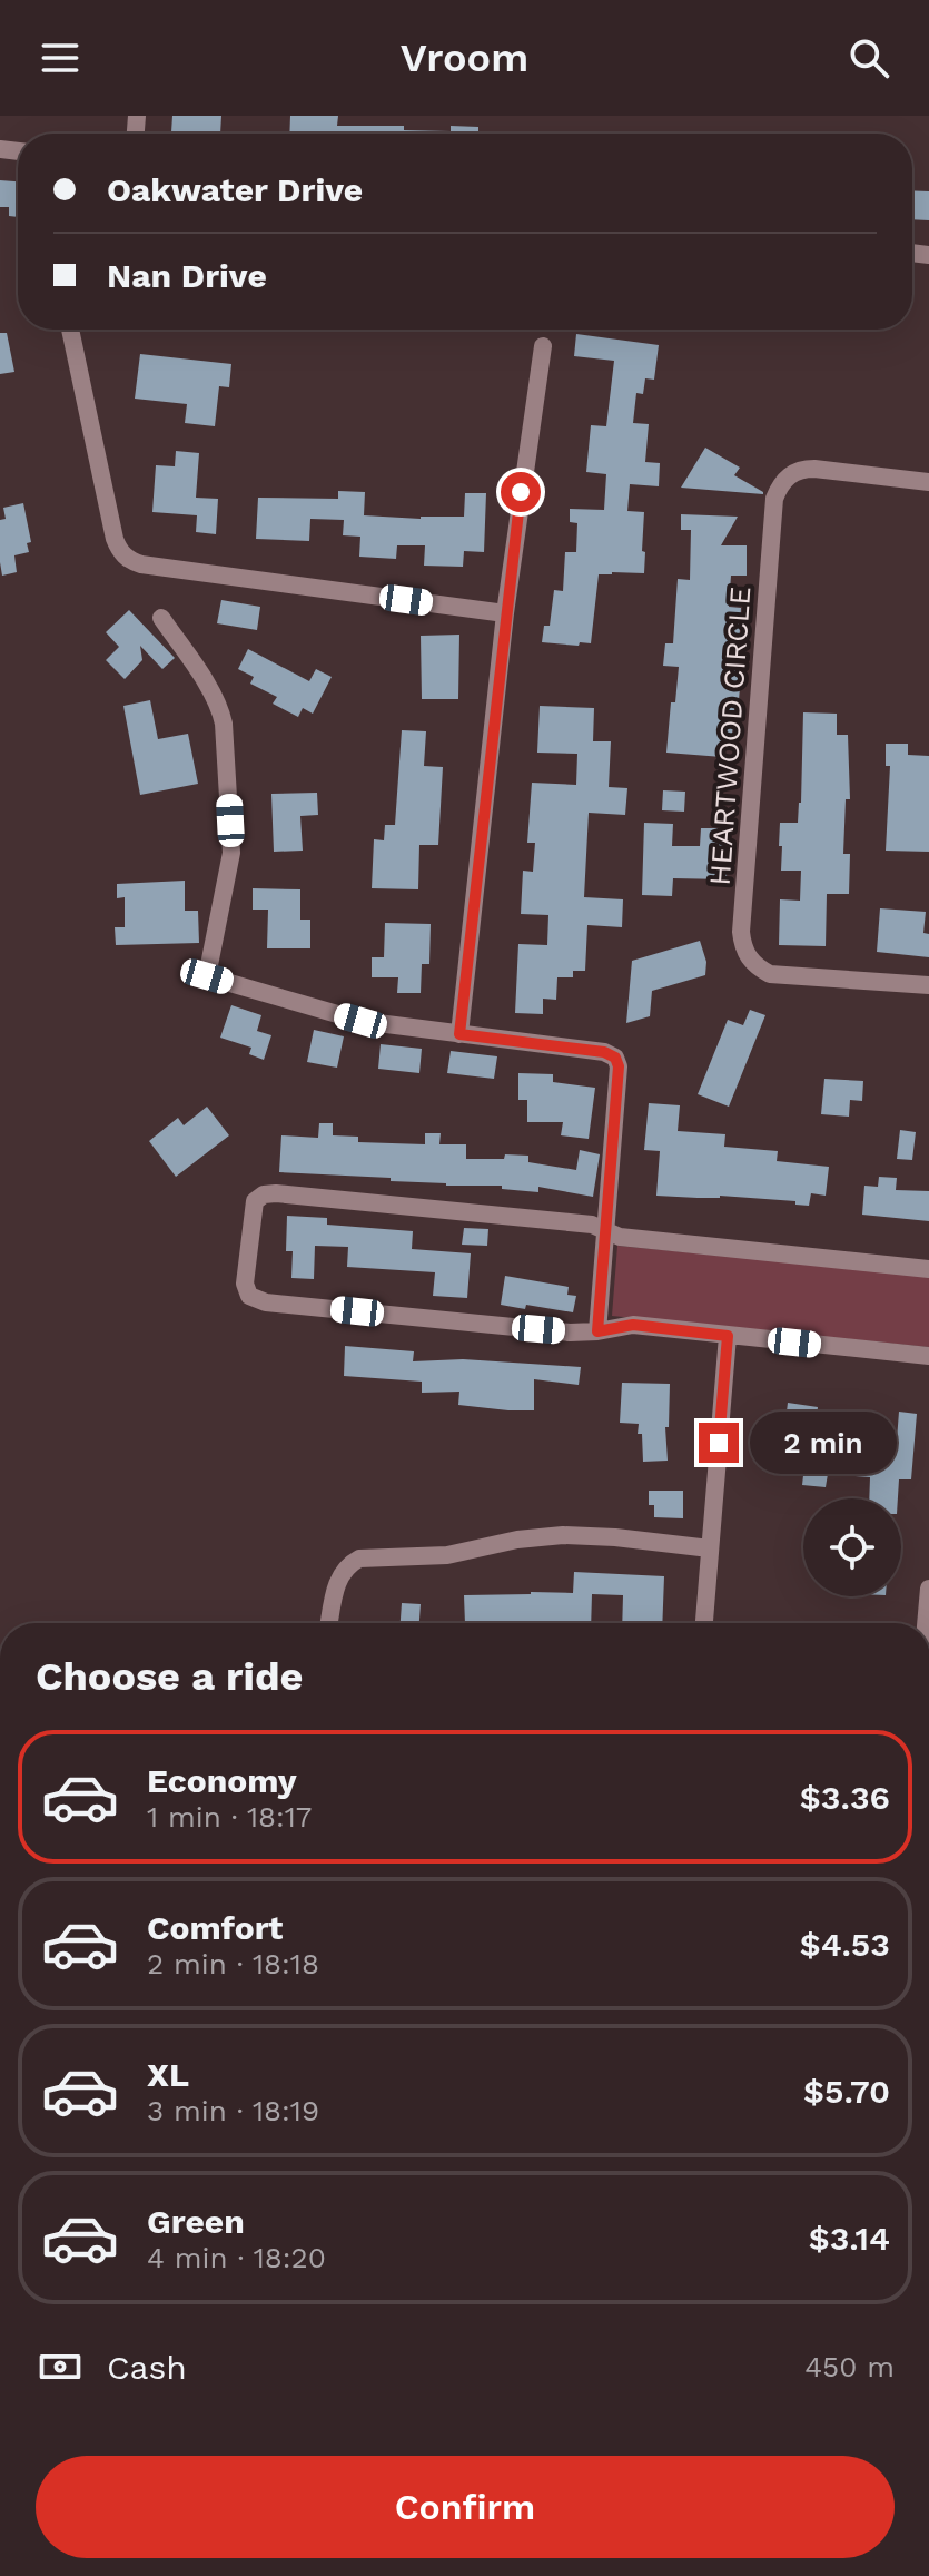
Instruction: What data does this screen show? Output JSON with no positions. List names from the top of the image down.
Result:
{
  "streets": {
    "street": ["HEARTWOOD CIRCLE"]
  },
  "page": {
    "header": "Vroom",
    "banner": ["Oakwater Drive", "Nan Drive"],
    "bubble": "2 min",
    "heading": "Choose a ride",
    "list": [
      {
        "name": "Economy",
        "note": "1 min · 18:17",
        "value": "$3.36"
      },
      {
        "name": "Comfort",
        "note": "2 min · 18:18",
        "value": "$4.53"
      },
      {
        "name": "XL",
        "note": "3 min · 18:19",
        "value": "$5.70"
      },
      {
        "name": "Green",
        "note": "4 min · 18:20",
        "value": "$3.14"
      }
    ],
    "pay": ["Cash", "450 m"],
    "buttons": "Confirm"
  }
}
